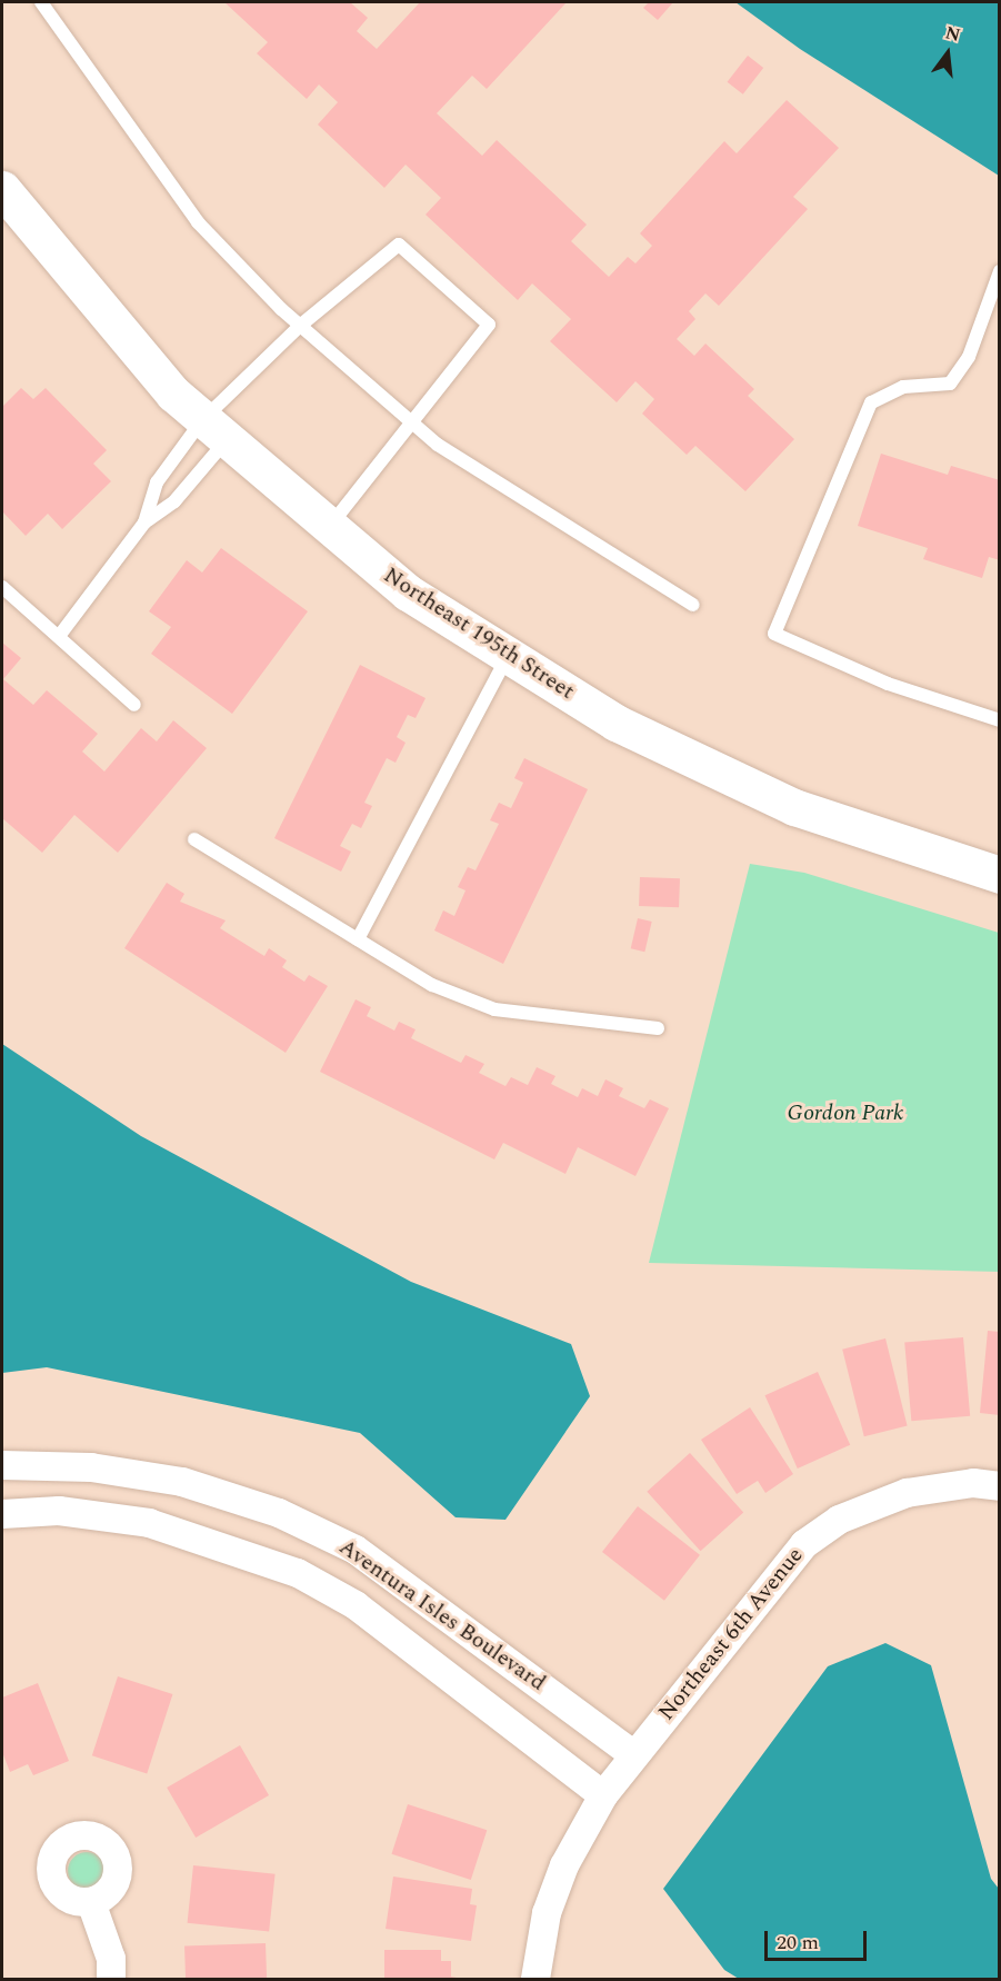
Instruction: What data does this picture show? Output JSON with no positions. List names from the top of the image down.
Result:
{
  "streets": {
    "street": ["Northeast 195th Street", "Aventura Isles Boulevard", "Northeast 6th Avenue"]
  },
  "crossings": [
    ["Aventura Isles Boulevard", "Northeast 6th Avenue"]
  ],
  "parks": ["Gordon Park"],
  "scale_bar": "20 m",
  "north": "top"
}
